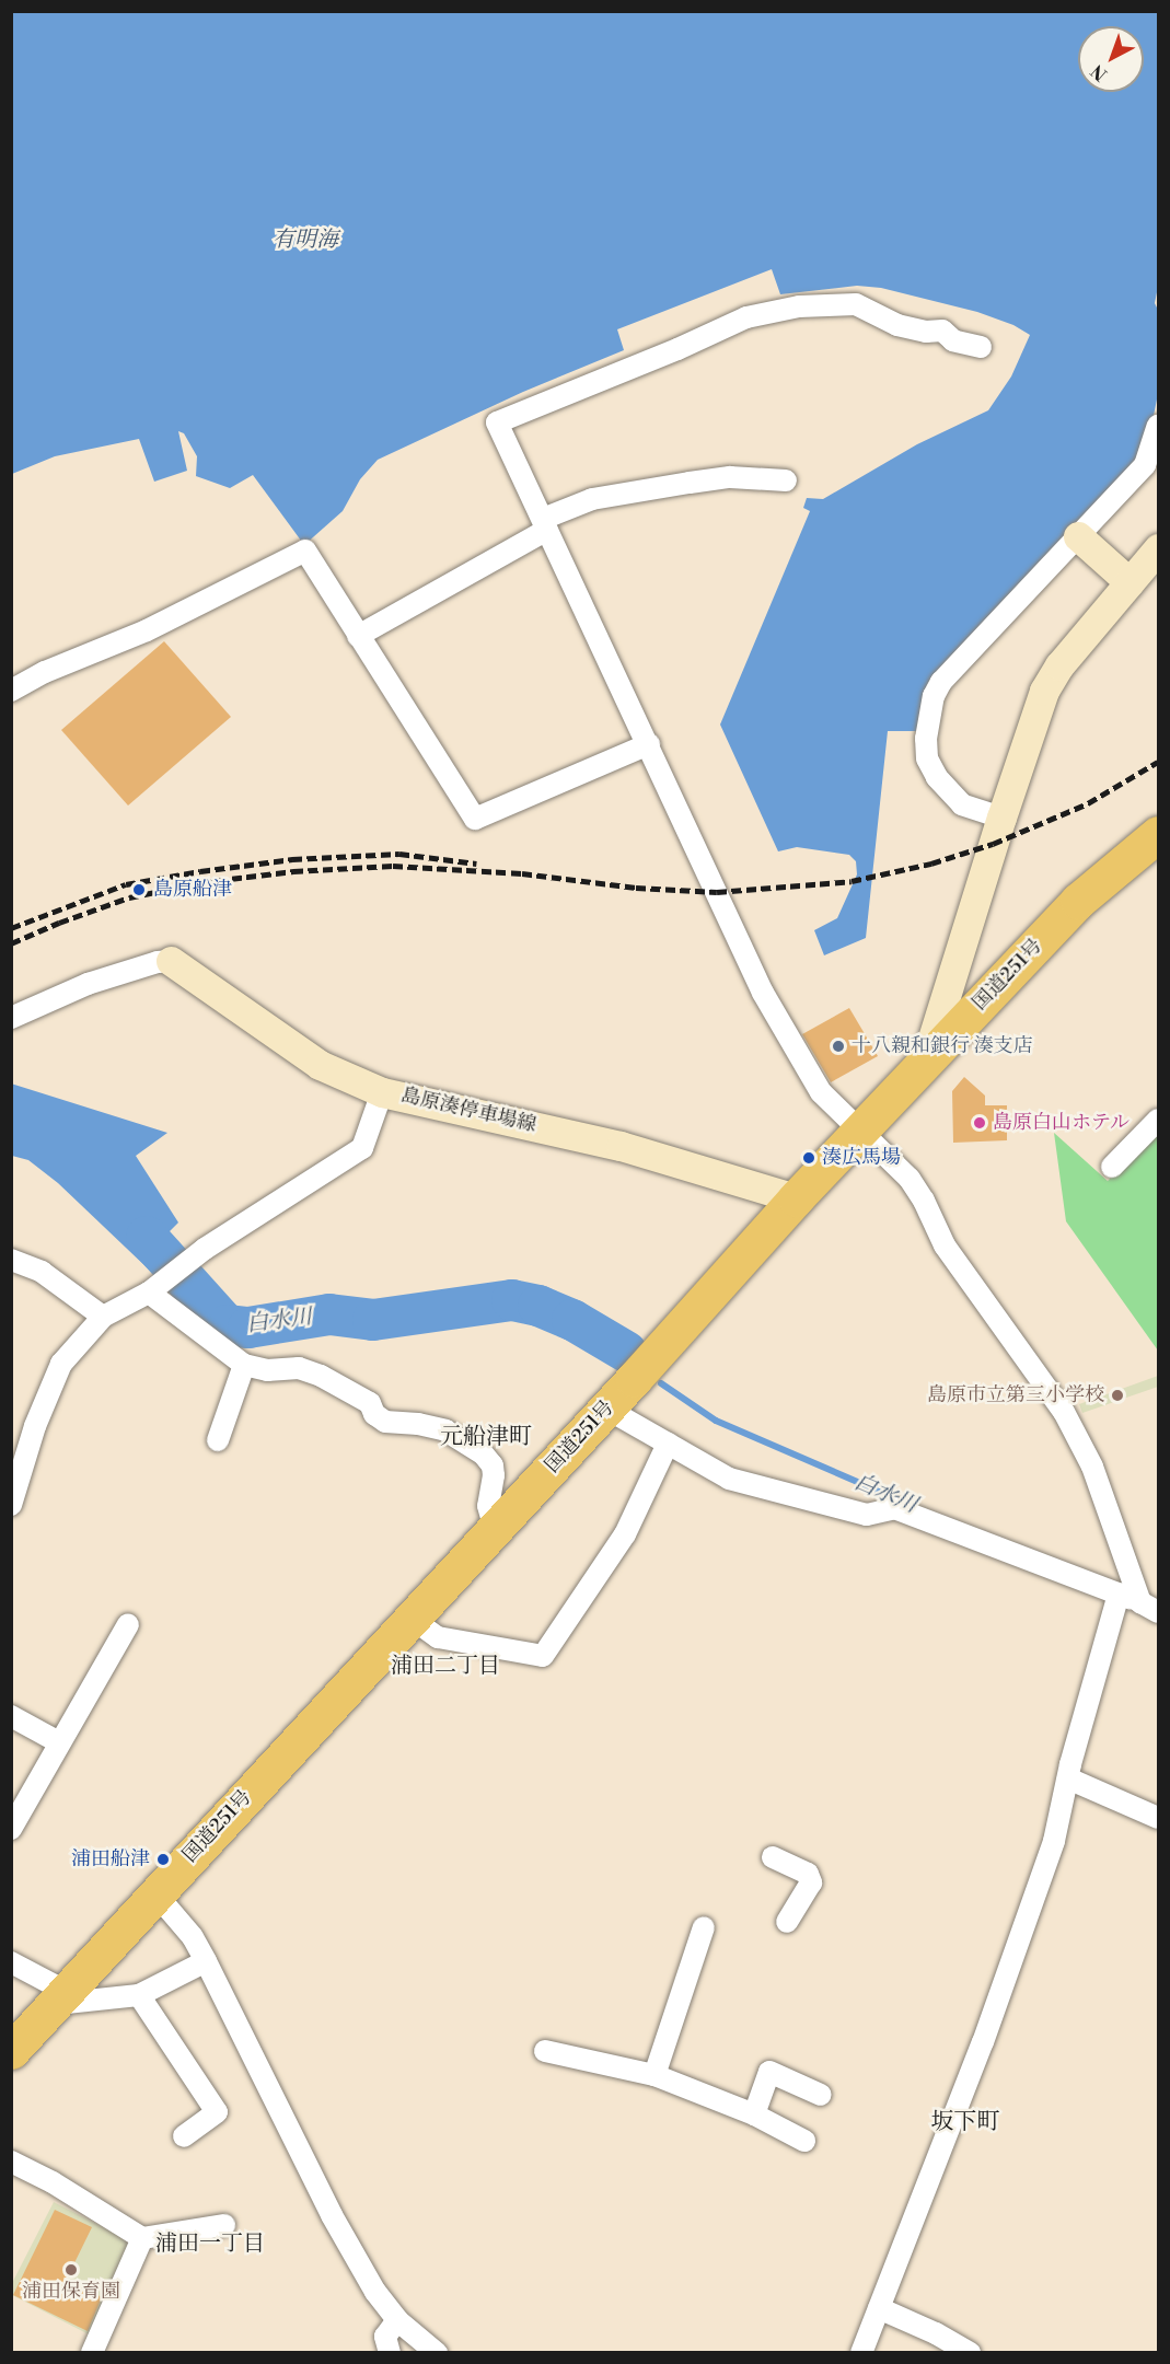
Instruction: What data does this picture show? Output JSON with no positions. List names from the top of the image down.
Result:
{
  "streets": {
    "highway": ["国道251号"],
    "main road": ["島原湊停車場線"]
  },
  "crossings": [
    ["国道251号", "島原湊停車場線"]
  ],
  "districts": [
    "元船津町",
    "浦田二丁目",
    "坂下町",
    "浦田一丁目"
  ],
  "water": ["有明海", "白水川"],
  "places": [
    "島原船津",
    "十八親和銀行 湊支店",
    "島原白山ホテル",
    "湊広馬場",
    "島原市立第三小学校",
    "浦田船津",
    "浦田保育園"
  ],
  "north": "bottom left"
}
